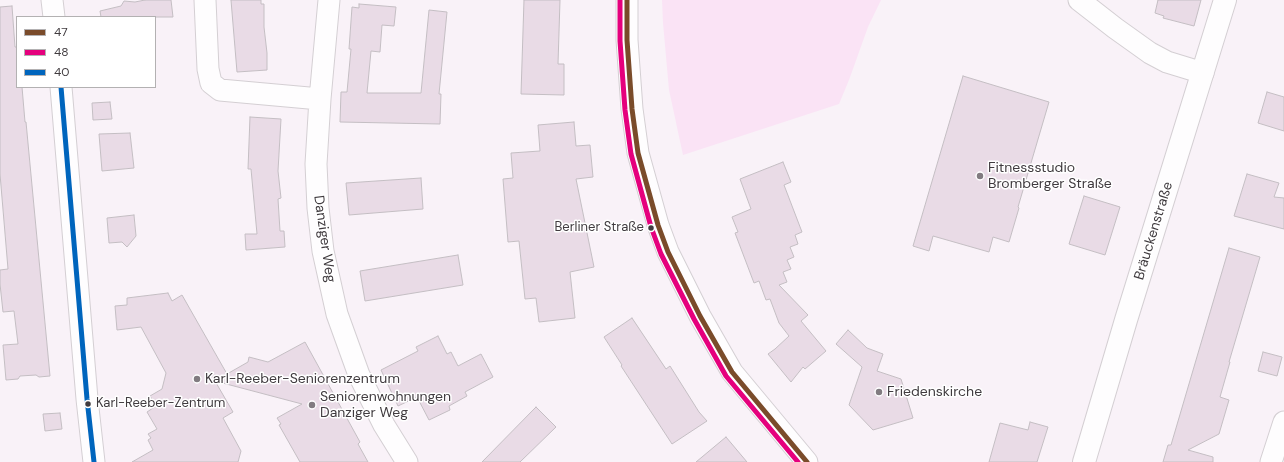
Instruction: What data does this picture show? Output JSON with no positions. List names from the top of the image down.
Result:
{
  "streets": {
    "main road": ["Bräuckenstraße"],
    "street": ["Danziger Weg"]
  },
  "places": [
    "Fitnessstudio Bromberger Straße",
    "Berliner Straße",
    "Karl-Reeber-Seniorenzentrum",
    "Friedenskirche",
    "Karl-Reeber-Zentrum",
    "Seniorenwohnungen Danziger Weg"
  ],
  "lines": ["transit line 47", "transit line 48", "transit line 40"],
  "legend": ["47", "48", "40"]
}
